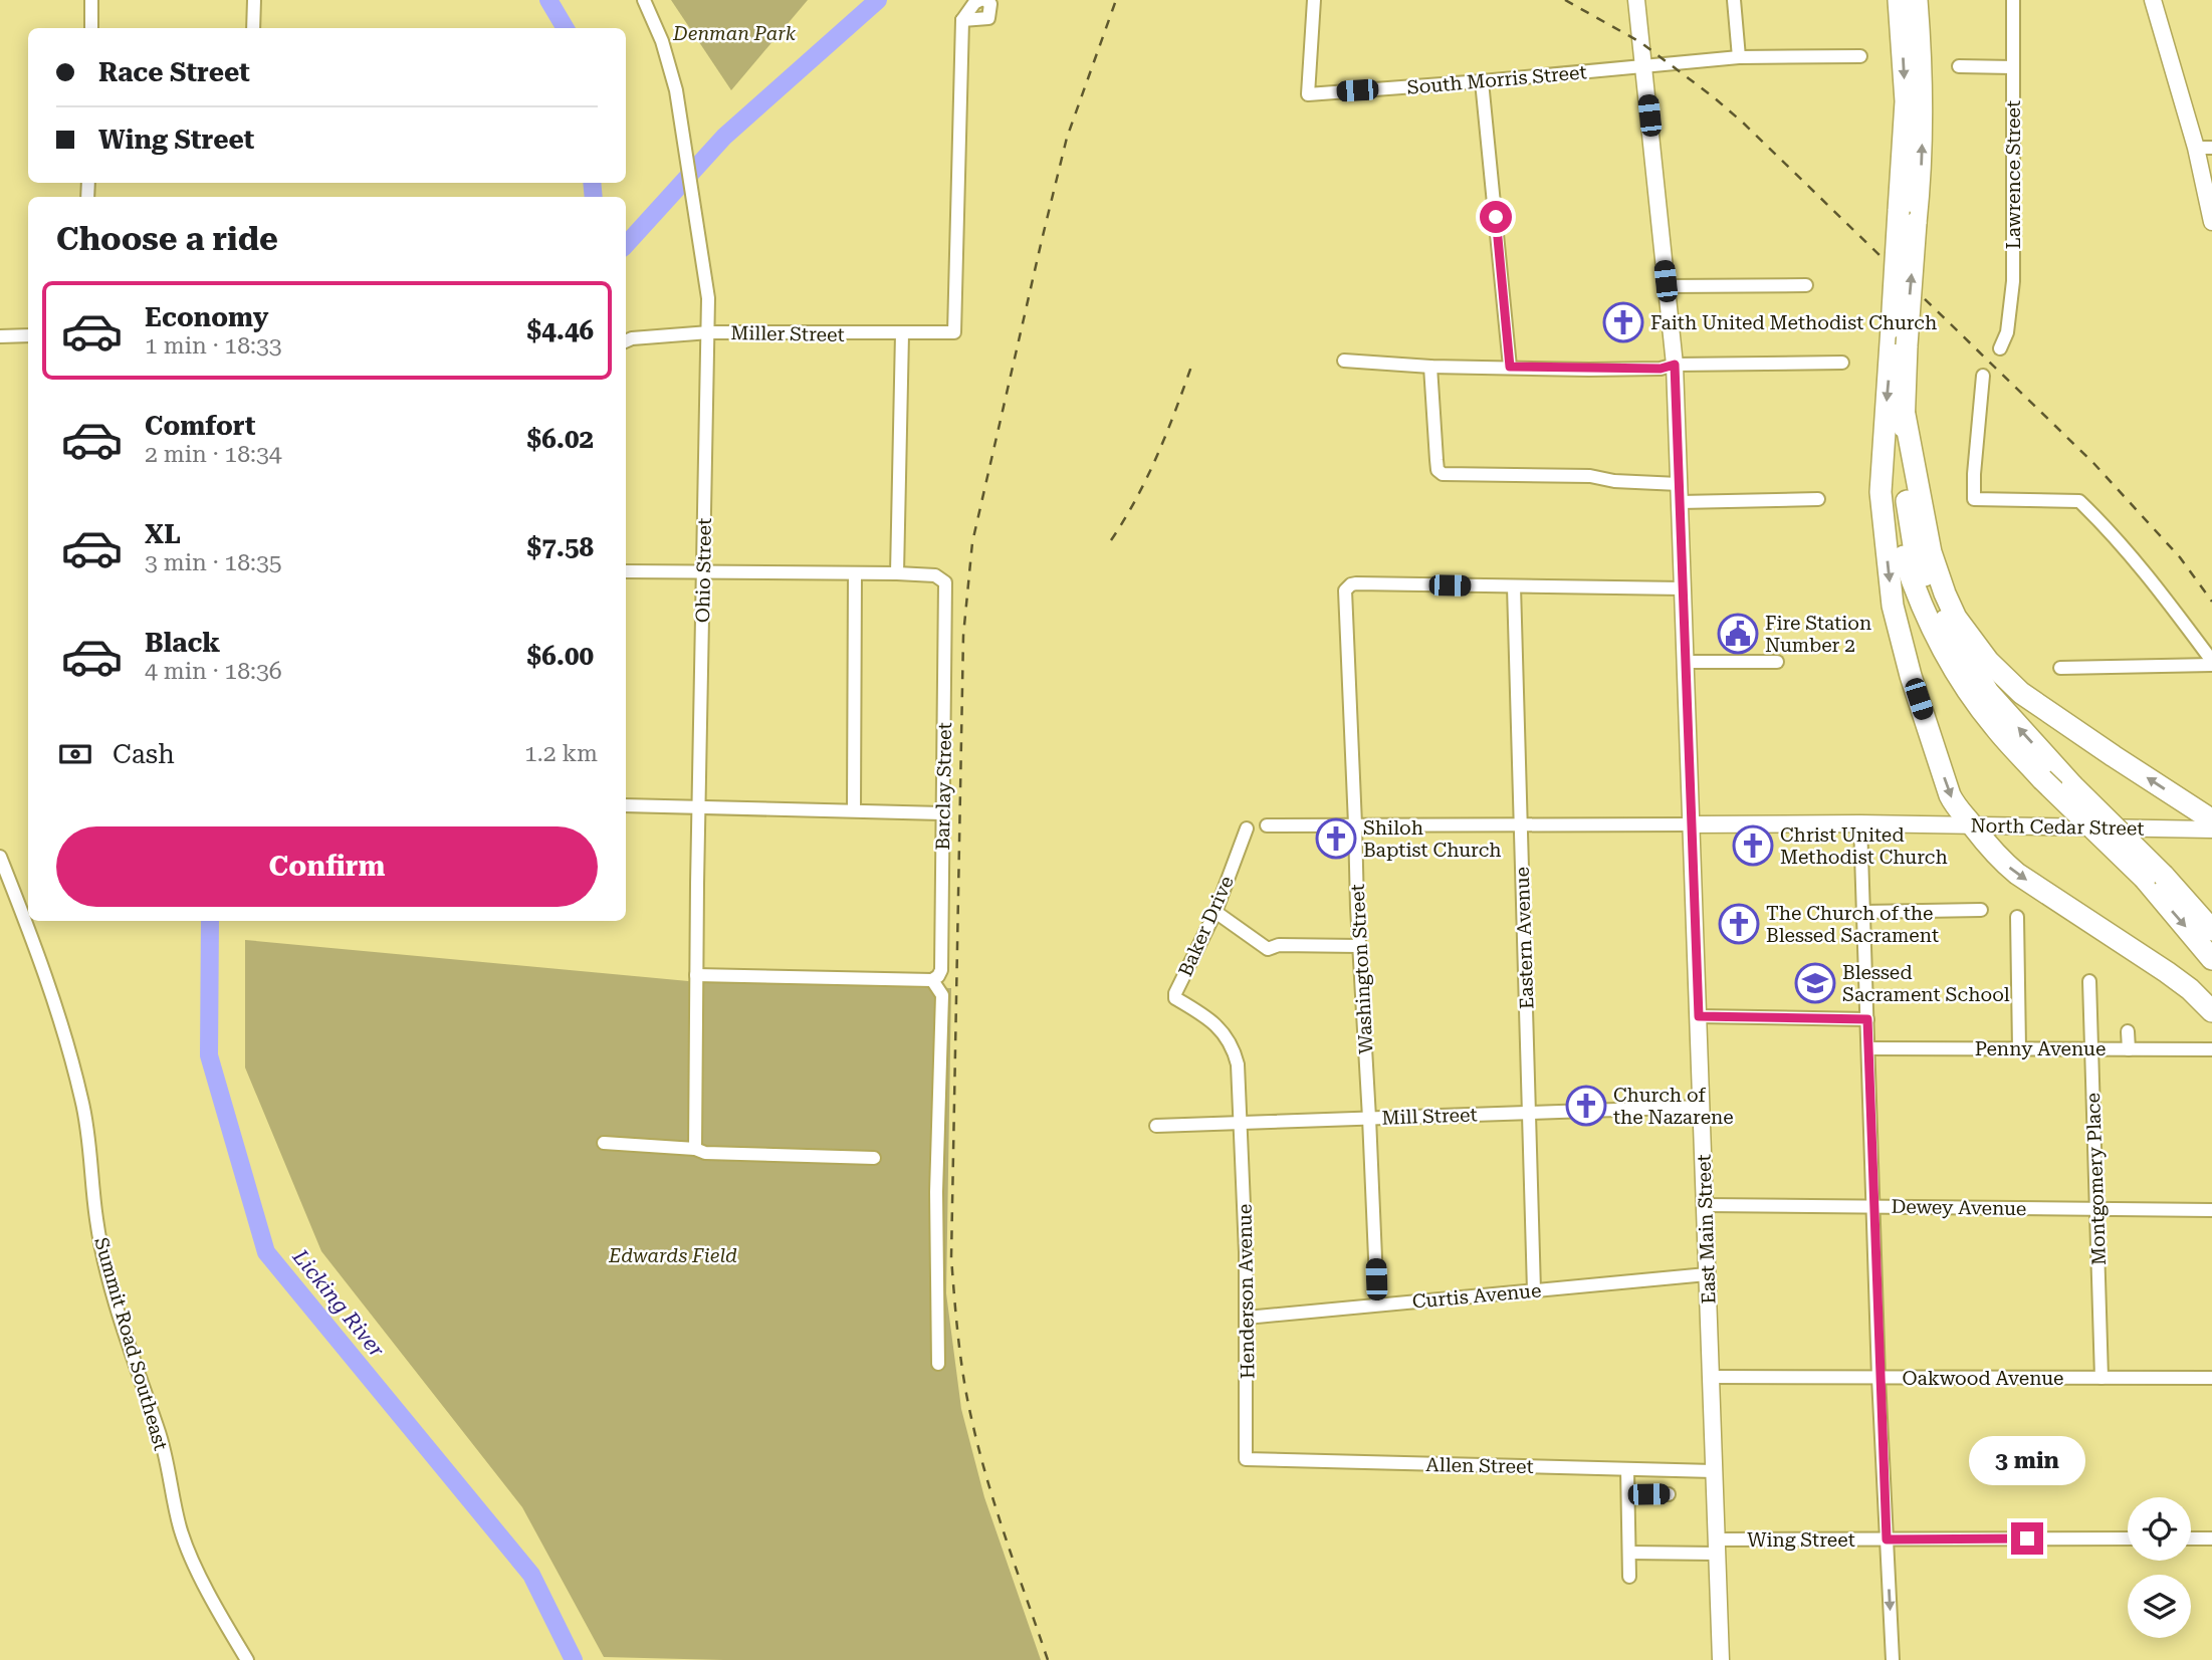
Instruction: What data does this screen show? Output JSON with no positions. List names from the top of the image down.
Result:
{
  "streets": {
    "main road": ["North Cedar Street", "East Main Street"],
    "street": [
      "South Morris Street",
      "Lawrence Street",
      "Miller Street",
      "Ohio Street",
      "Barclay Street",
      "Baker Drive",
      "Eastern Avenue",
      "Washington Street",
      "Penny Avenue",
      "Mill Street",
      "Montgomery Place",
      "Dewey Avenue",
      "Henderson Avenue",
      "Curtis Avenue",
      "Summit Road Southeast",
      "Oakwood Avenue",
      "Allen Street",
      "Wing Street"
    ]
  },
  "crossings": [
    ["South Morris Street", "East Main Street"],
    ["Miller Street", "Ohio Street"],
    ["North Cedar Street", "East Main Street"],
    ["Baker Drive", "Mill Street"],
    ["Baker Drive", "Henderson Avenue"],
    ["Eastern Avenue", "Washington Street"],
    ["Eastern Avenue", "Mill Street"],
    ["Eastern Avenue", "Curtis Avenue"],
    ["Washington Street", "Mill Street"],
    ["Washington Street", "Curtis Avenue"],
    ["Penny Avenue", "Montgomery Place"],
    ["Mill Street", "East Main Street"],
    ["Mill Street", "Henderson Avenue"],
    ["Montgomery Place", "Dewey Avenue"],
    ["Montgomery Place", "Oakwood Avenue"],
    ["Dewey Avenue", "East Main Street"],
    ["East Main Street", "Curtis Avenue"],
    ["East Main Street", "Oakwood Avenue"],
    ["East Main Street", "Allen Street"],
    ["East Main Street", "Wing Street"],
    ["Henderson Avenue", "Curtis Avenue"],
    ["Henderson Avenue", "Allen Street"]
  ],
  "water": ["Licking River"],
  "parks": ["Denman Park", "Edwards Field"],
  "places": {
    "church": [
      "Faith United Methodist Church",
      "Shiloh Baptist Church",
      "Christ United Methodist Church",
      "The Church of the Blessed Sacrament",
      "Church of the Nazarene"
    ],
    "public building": ["Fire Station Number 2"],
    "school or university": ["Blessed Sacrament School"]
  },
  "page": {
    "banner": ["Race Street", "Wing Street"],
    "heading": "Choose a ride",
    "list": [
      {
        "name": "Economy",
        "note": "1 min · 18:33",
        "value": "$4.46"
      },
      {
        "name": "Comfort",
        "note": "2 min · 18:34",
        "value": "$6.02"
      },
      {
        "name": "XL",
        "note": "3 min · 18:35",
        "value": "$7.58"
      },
      {
        "name": "Black",
        "note": "4 min · 18:36",
        "value": "$6.00"
      }
    ],
    "pay": ["Cash", "1.2 km"],
    "buttons": "Confirm",
    "bubble": "3 min"
  }
}
